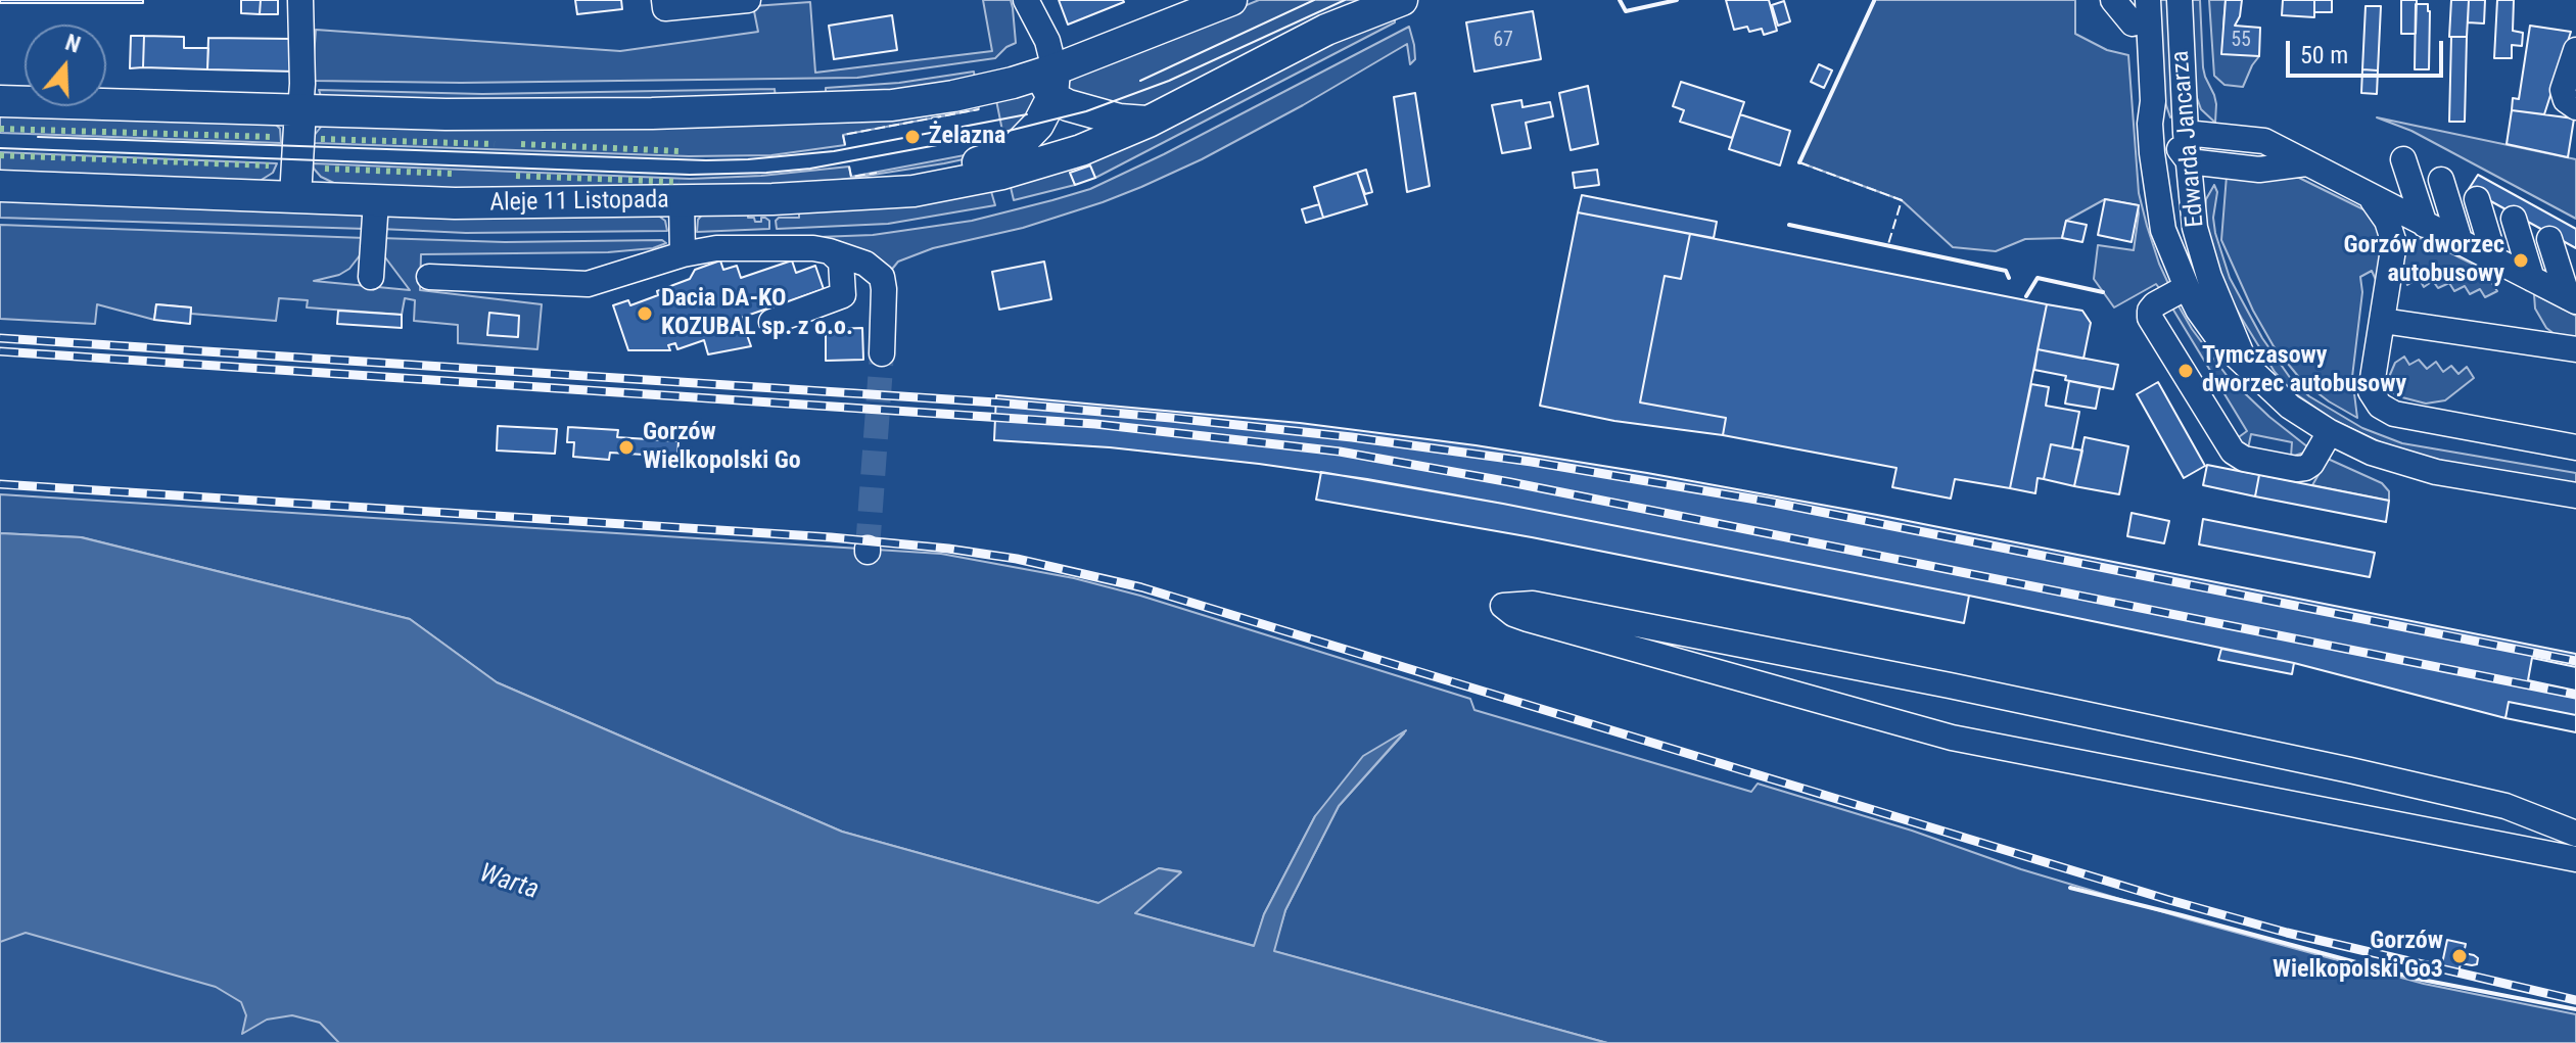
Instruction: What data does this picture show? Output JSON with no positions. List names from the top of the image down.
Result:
{
  "streets": {
    "main road": ["Aleje 11 Listopada"],
    "street": ["Edwarda Jancarza"]
  },
  "water": ["Warta"],
  "places": [
    "Żelazna",
    "Gorzów dworzec autobusowy",
    "Dacia DA-KO KOZUBAL sp. z o.o.",
    "Tymczasowy dworzec autobusowy",
    "Gorzów Wielkopolski Go",
    "Gorzów Wielkopolski Go3"
  ],
  "house_numbers": ["67", "55"],
  "scale_bar": "50 m",
  "north": "top"
}
